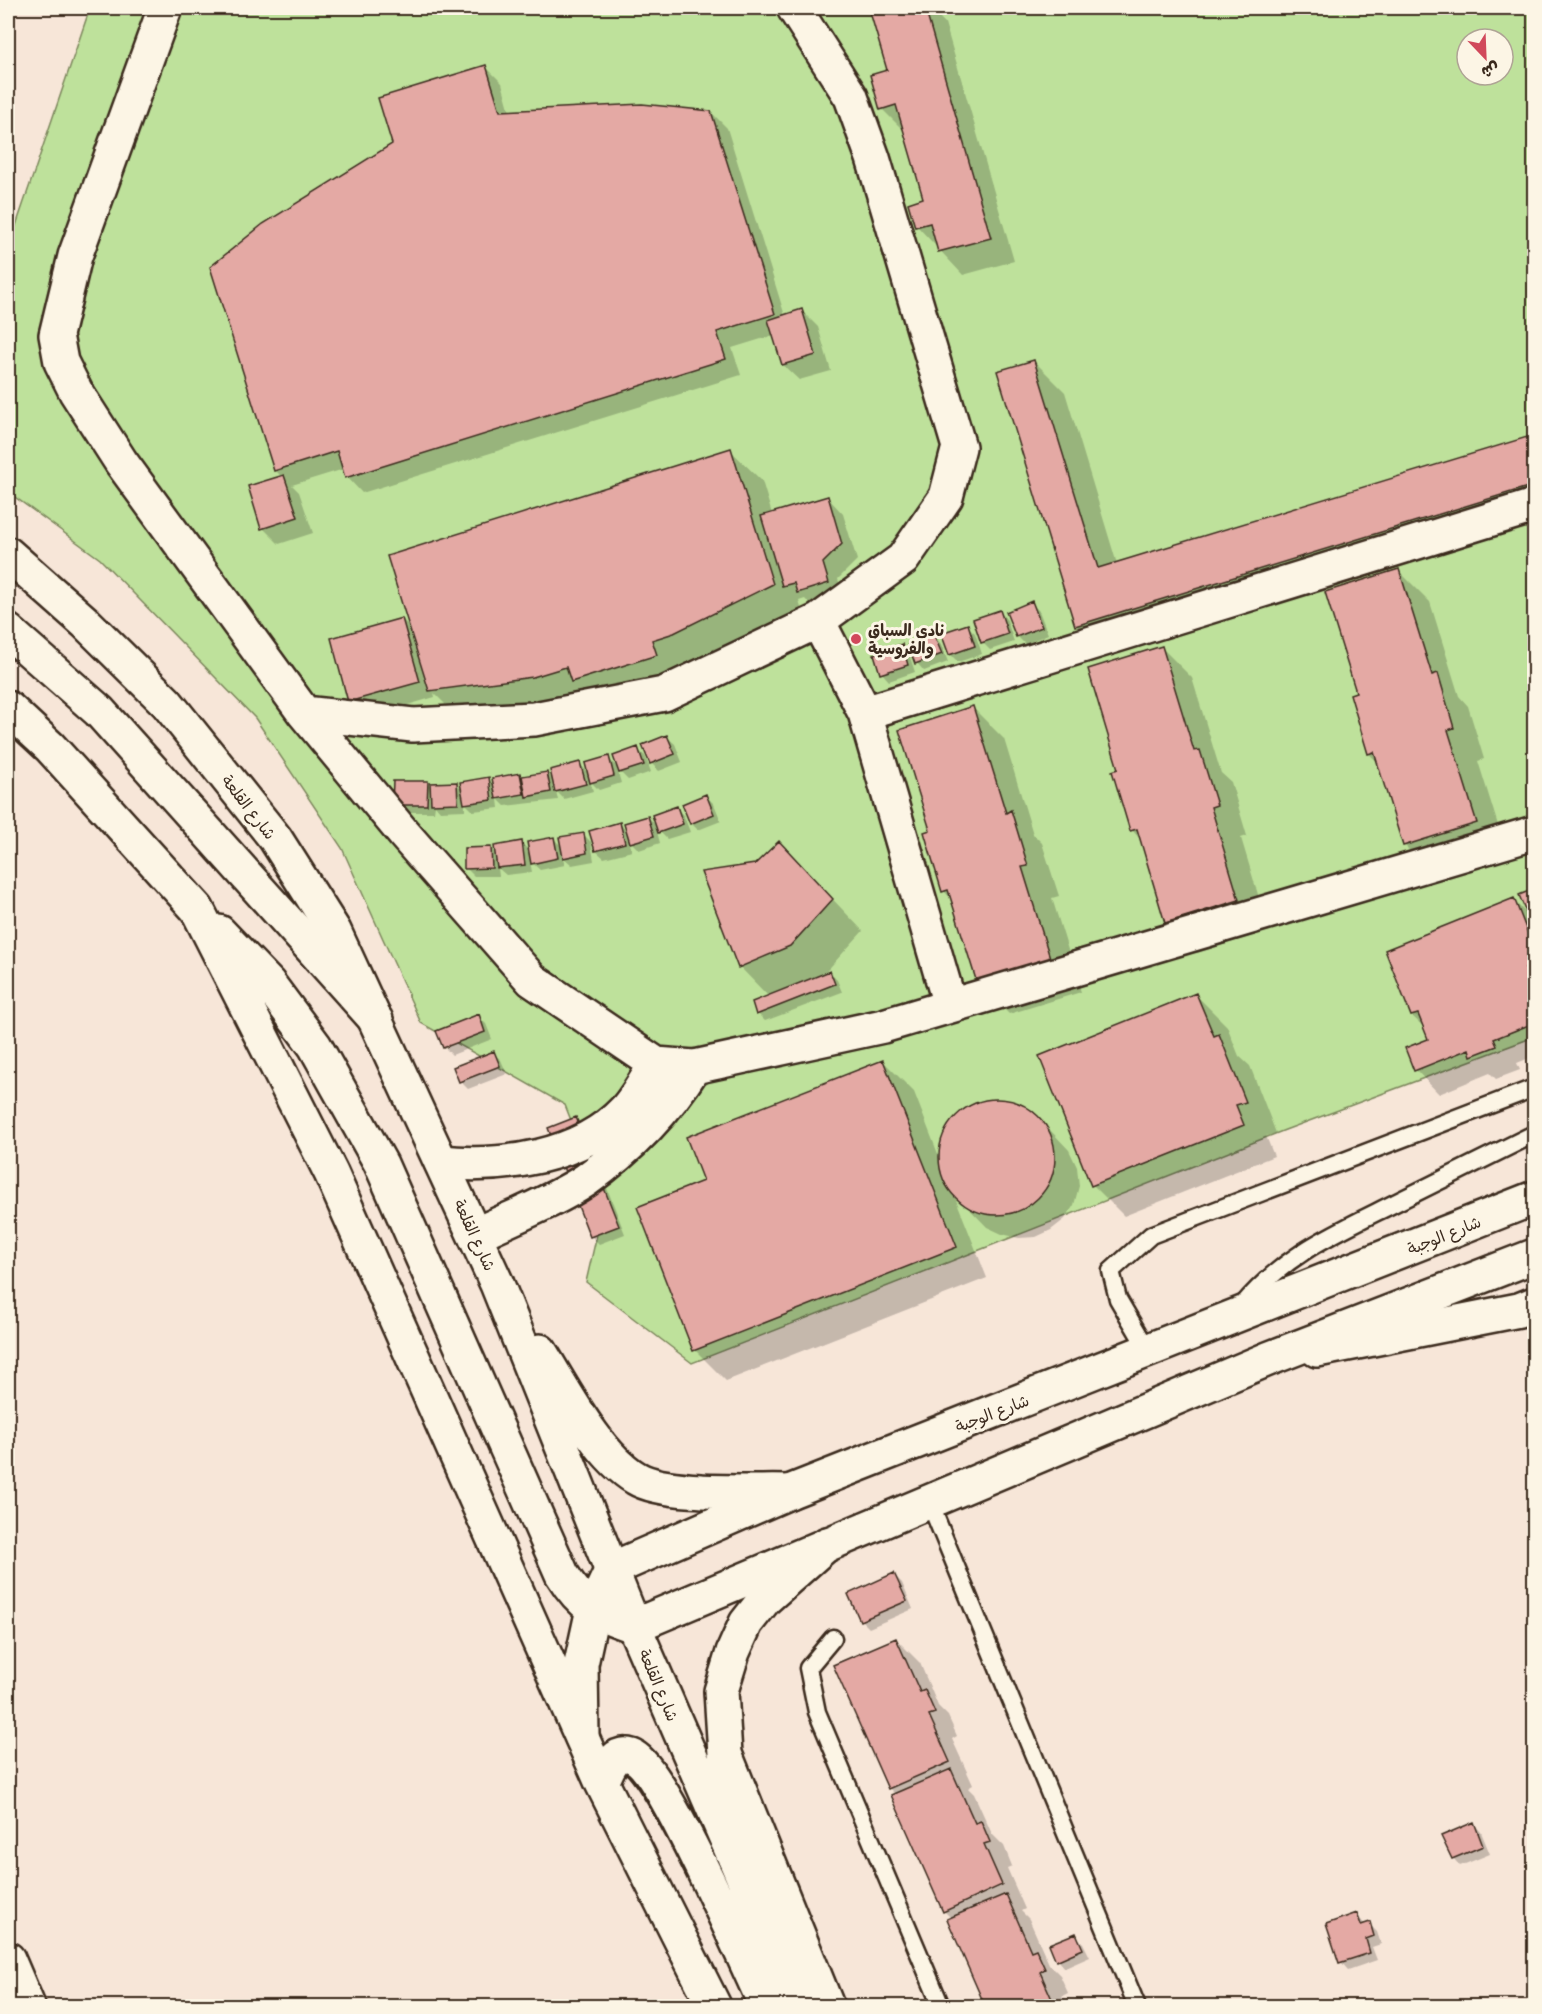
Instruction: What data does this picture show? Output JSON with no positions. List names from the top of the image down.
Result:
{
  "streets": {
    "main road": ["شارع القلعة", "شارع الوجبة"]
  },
  "crossings": [
    ["شارع القلعة", "شارع الوجبة"]
  ],
  "places": ["نادي السباق والفروسية"],
  "north": "bottom right"
}
